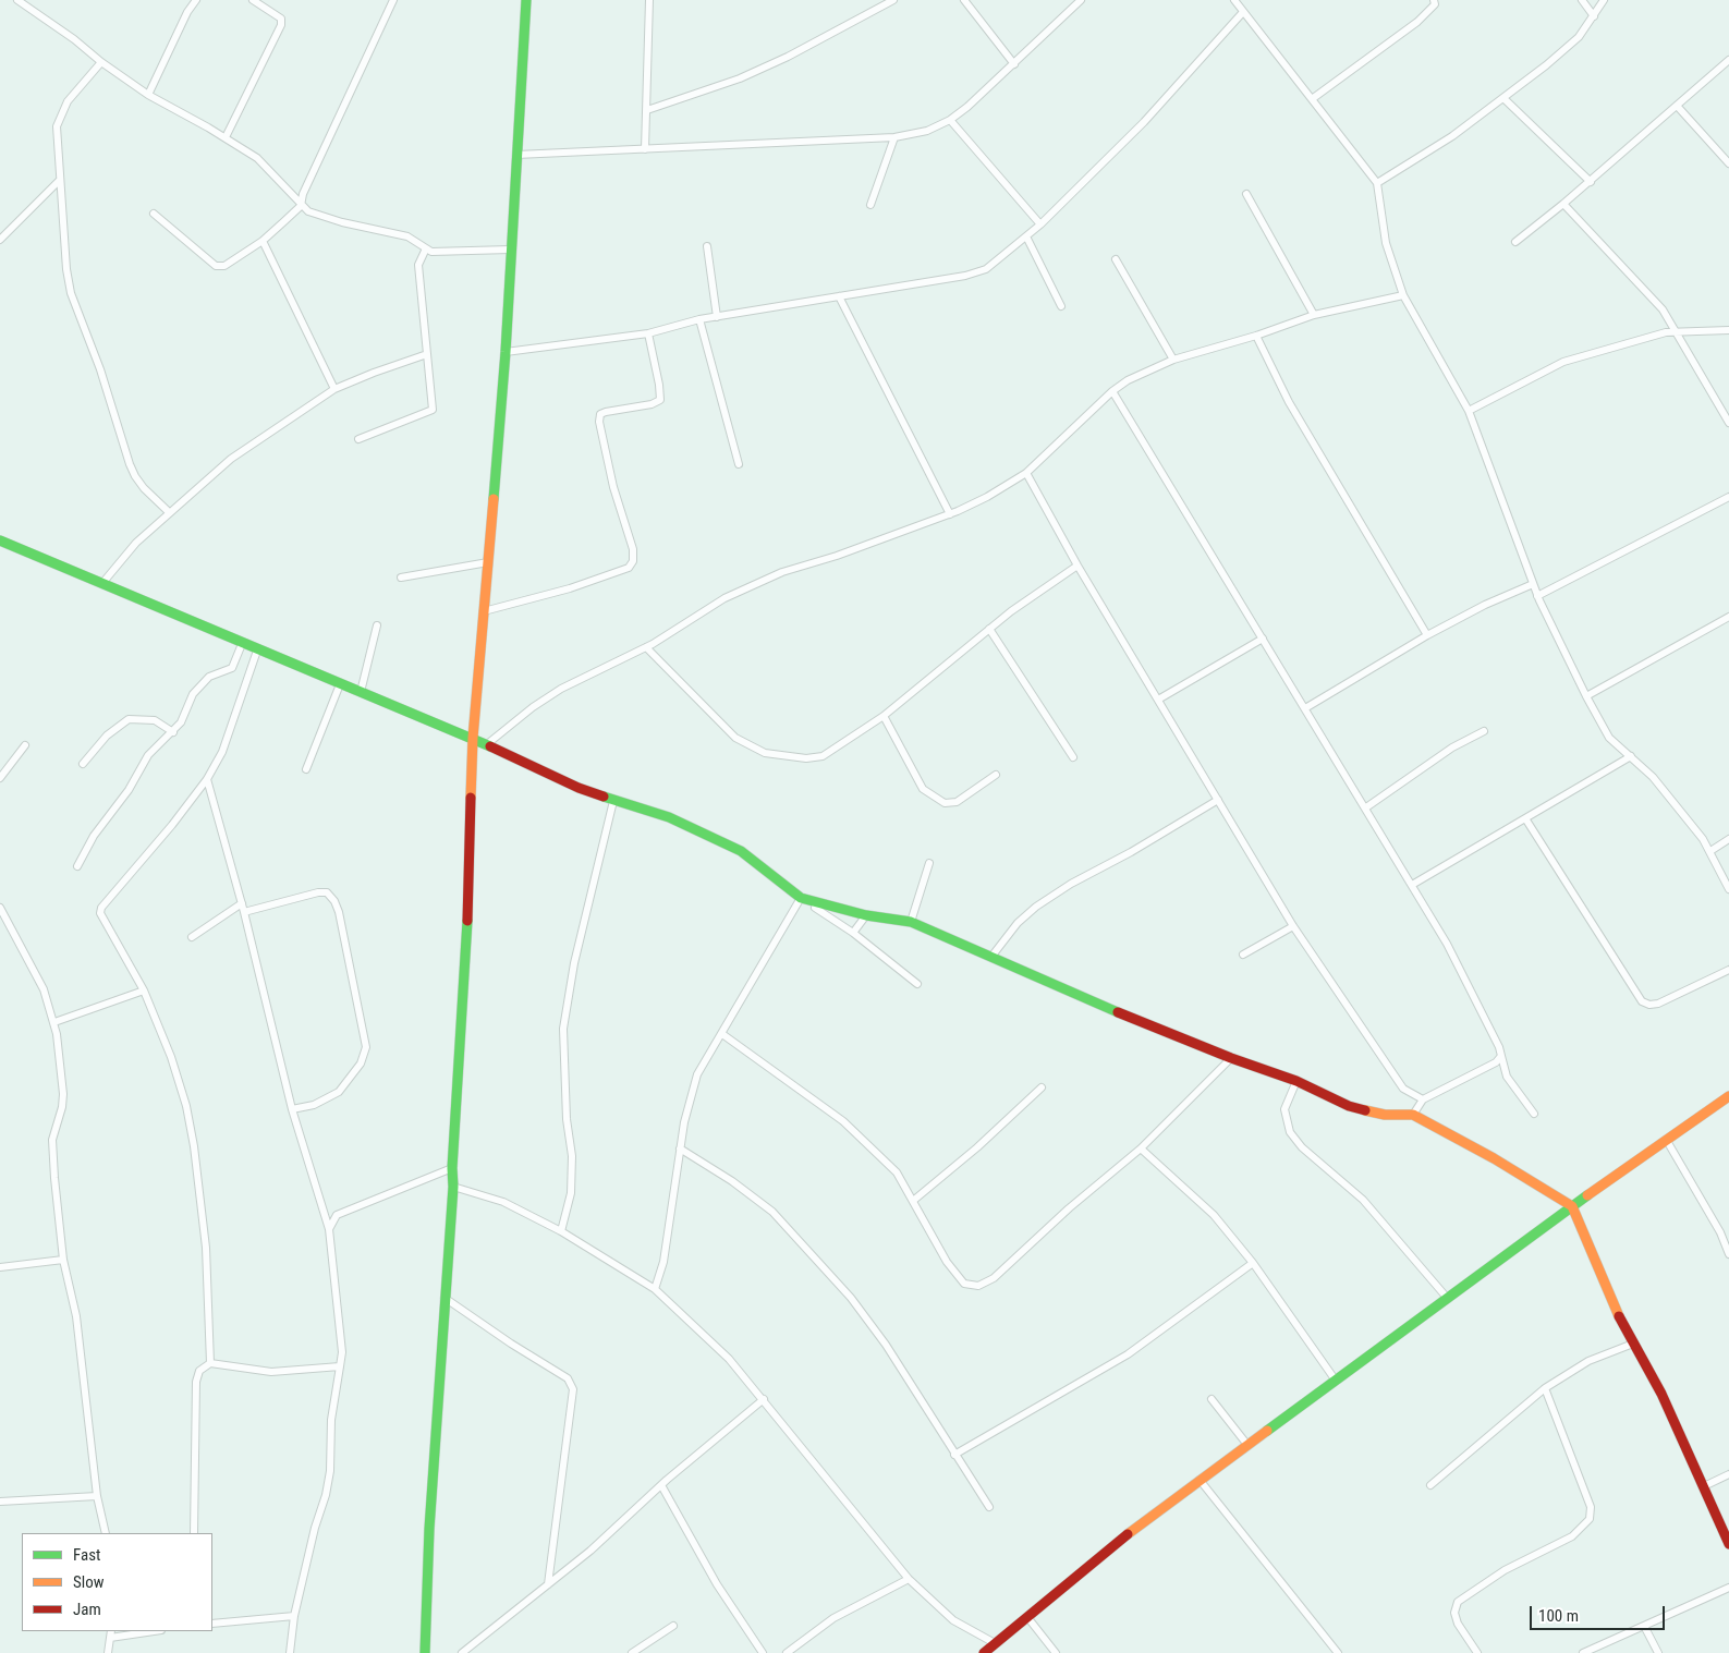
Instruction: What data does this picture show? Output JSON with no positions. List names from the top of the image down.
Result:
{
  "legend": ["Fast", "Slow", "Jam"],
  "scale_bar": "100 m"
}
